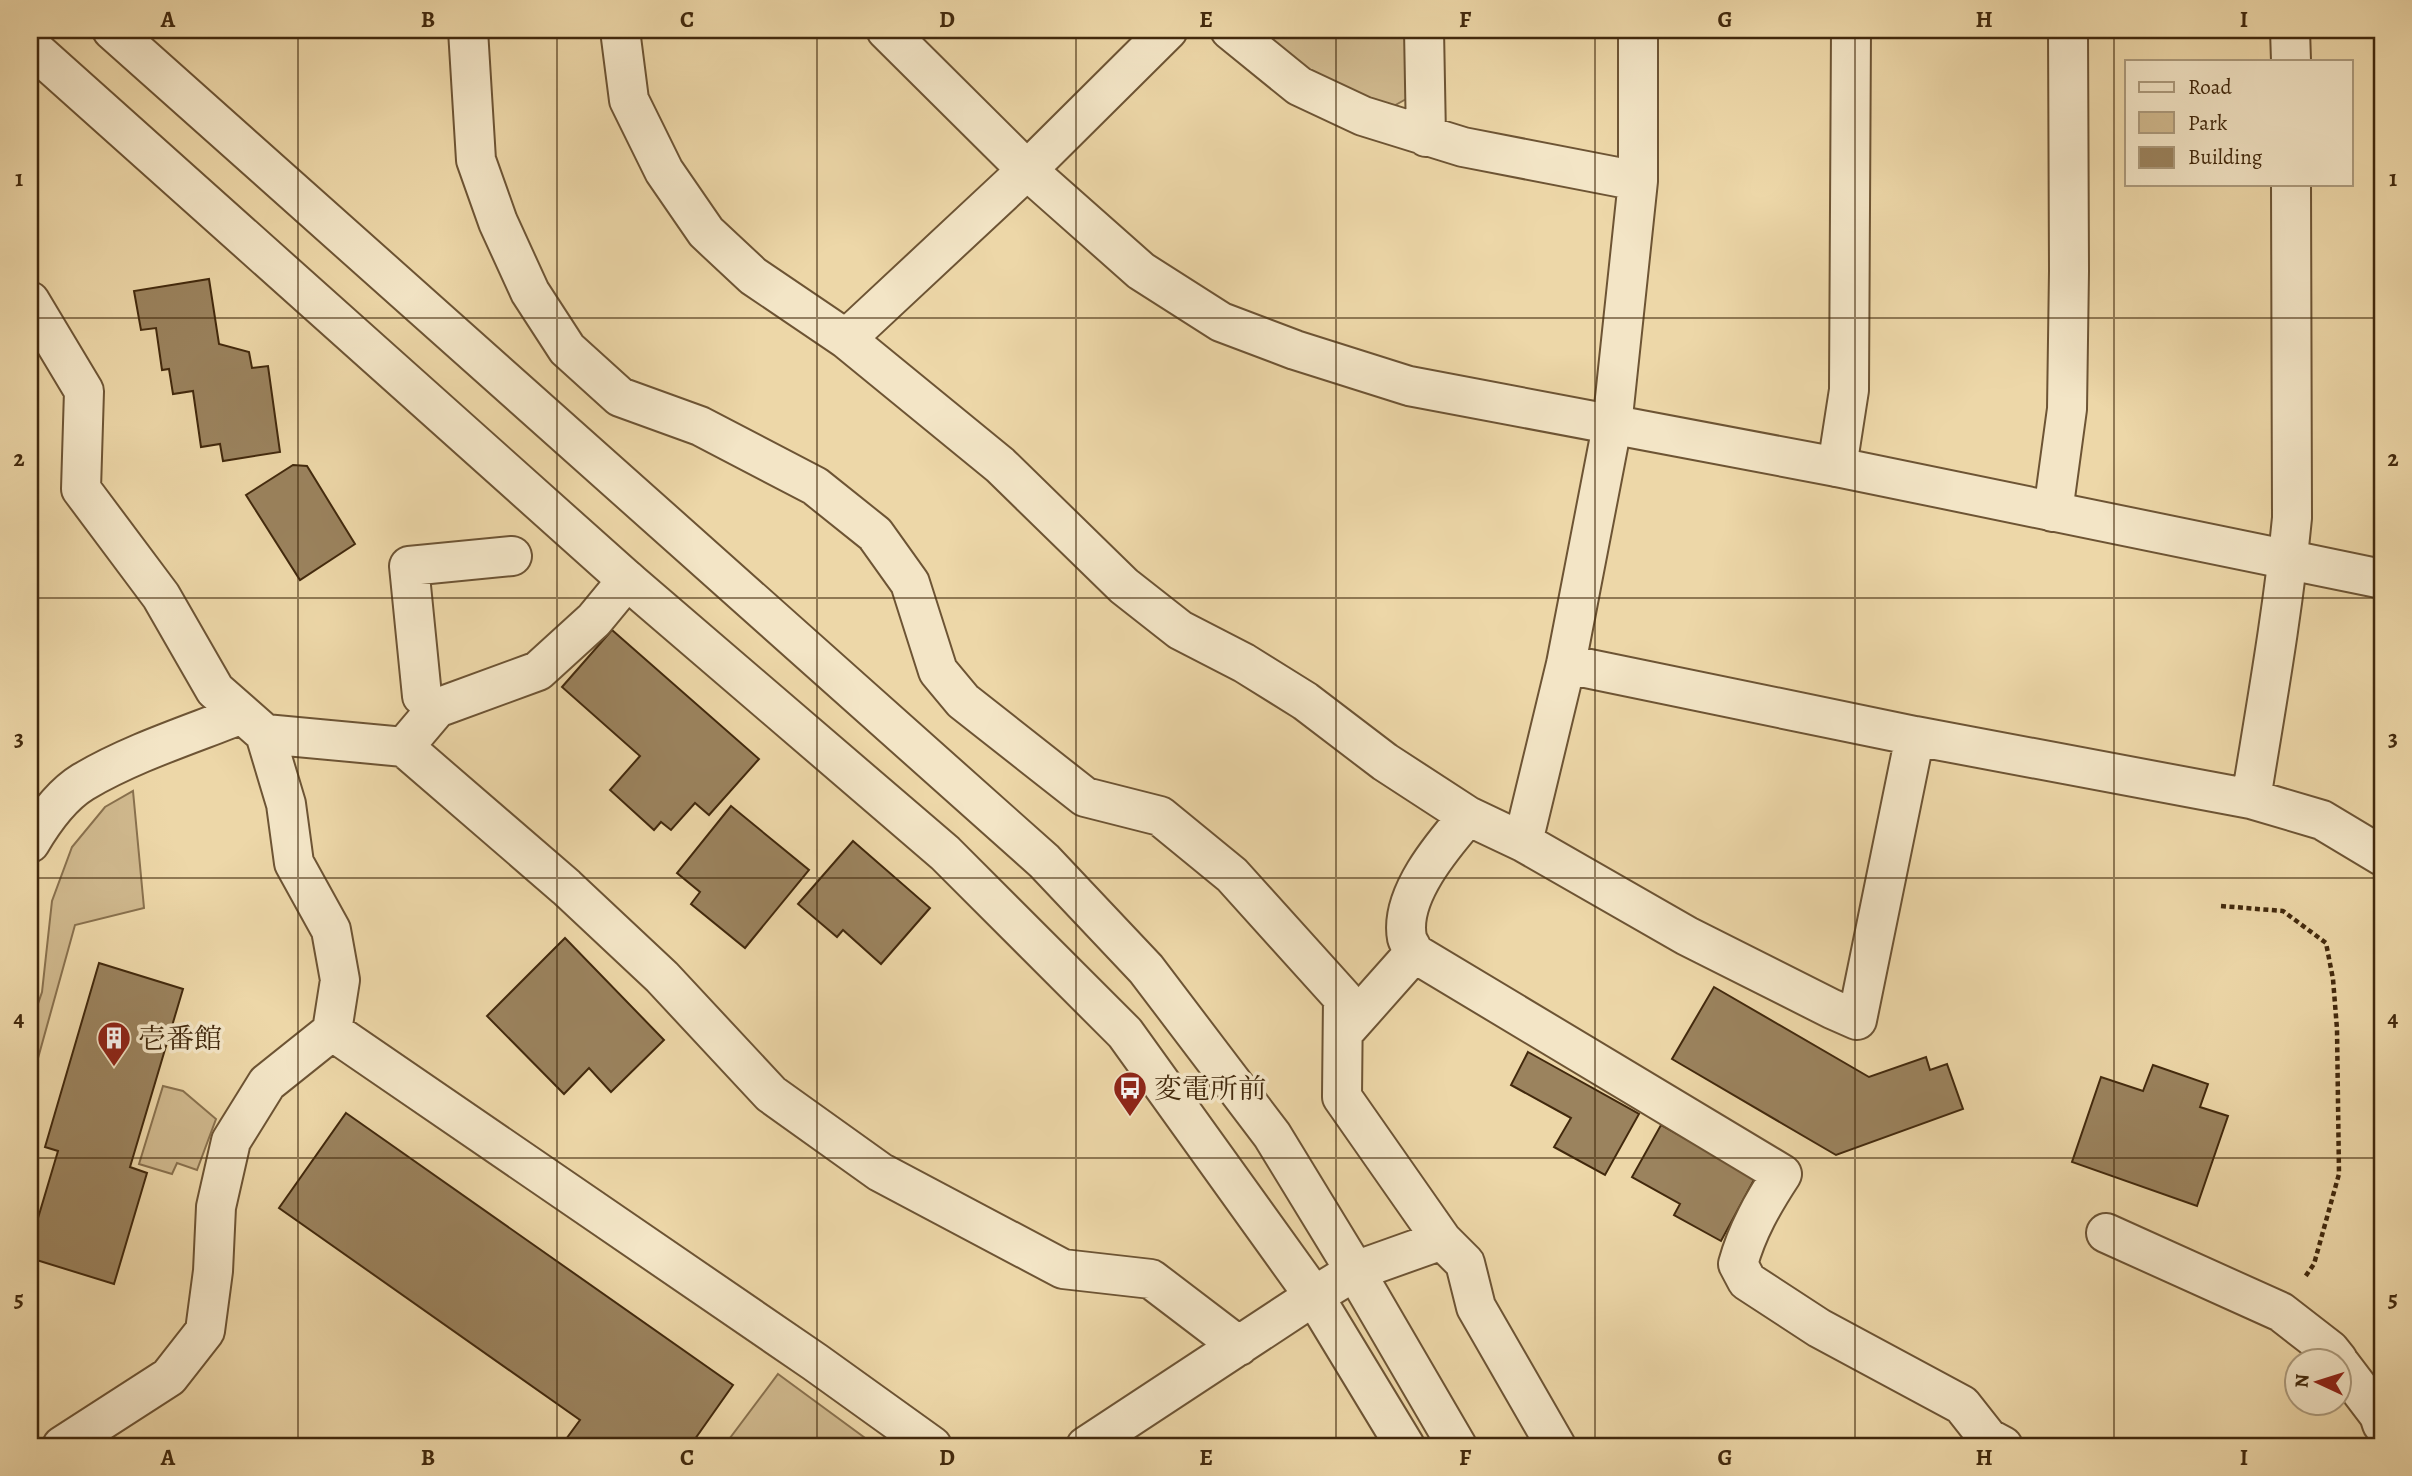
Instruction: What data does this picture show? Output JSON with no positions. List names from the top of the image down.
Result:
{
  "places": {
    "building": ["壱番館"],
    "bus stop": ["変電所前"]
  },
  "legend": ["Road", "Park", "Building"],
  "north": "left",
  "grid": {
    "columns": [
      "A",
      "B",
      "C",
      "D",
      "E",
      "F",
      "G",
      "H",
      "I"
    ],
    "rows": [
      "1",
      "2",
      "3",
      "4",
      "5"
    ]
  }
}
